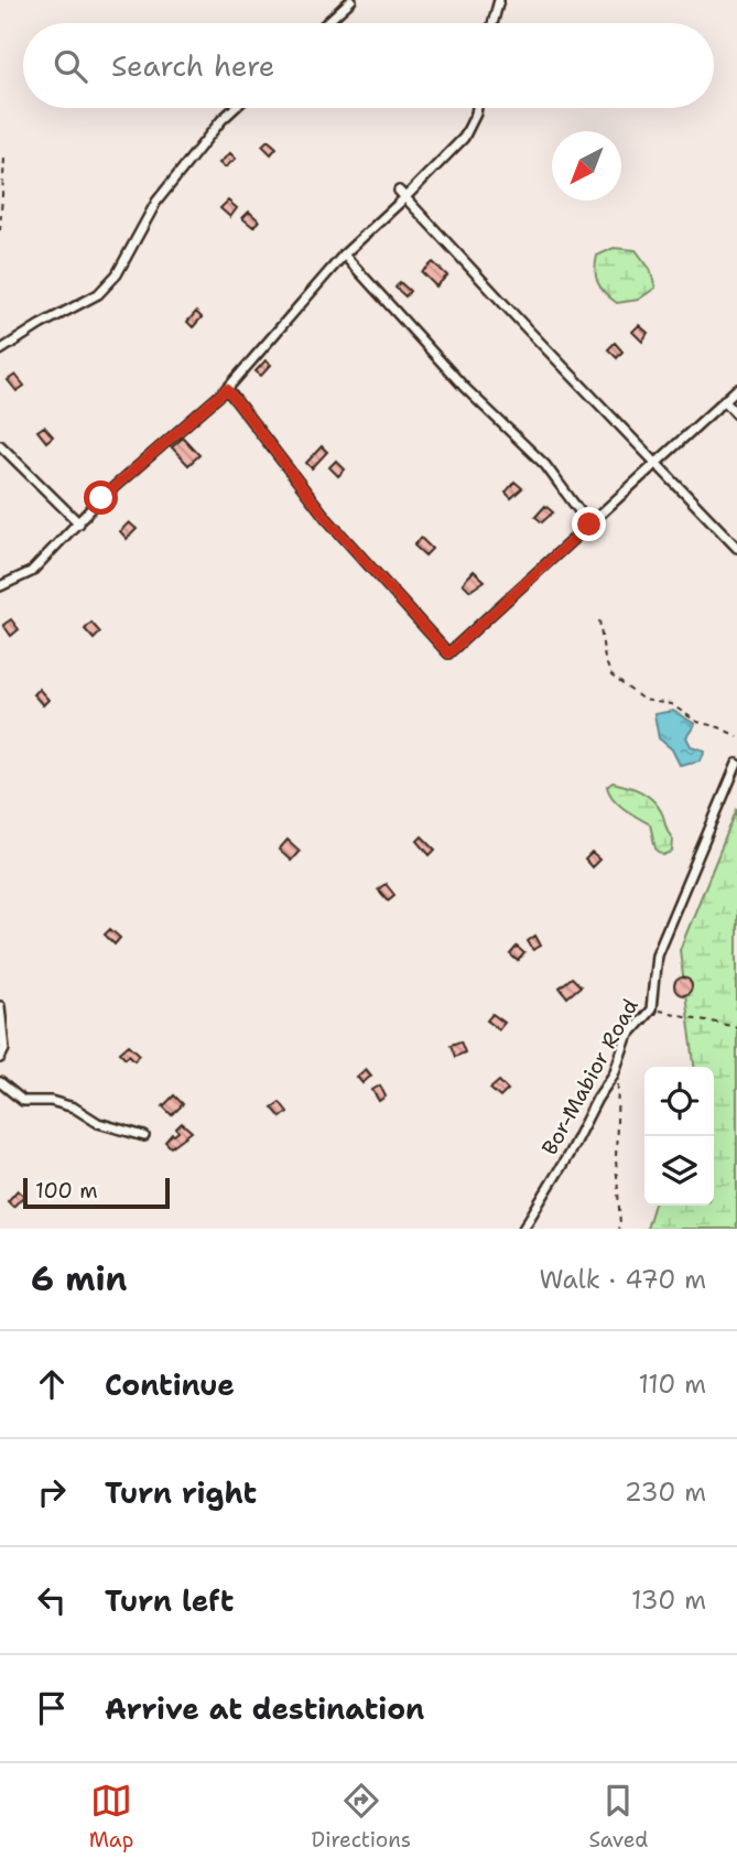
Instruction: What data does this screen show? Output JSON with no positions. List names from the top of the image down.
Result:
{
  "streets": {
    "street": ["Bor-Mabior Road"]
  },
  "scale_bar": "100 m",
  "north": "bottom left",
  "page": {
    "search": "Search here",
    "scale": "100 m",
    "heading": ["6 min", "Walk · 470 m"],
    "list": [
      ["Continue", "110 m"],
      ["Turn right", "230 m"],
      ["Turn left", "130 m"],
      "Arrive at destination"
    ],
    "nav": ["Map", "Directions", "Saved"]
  }
}
